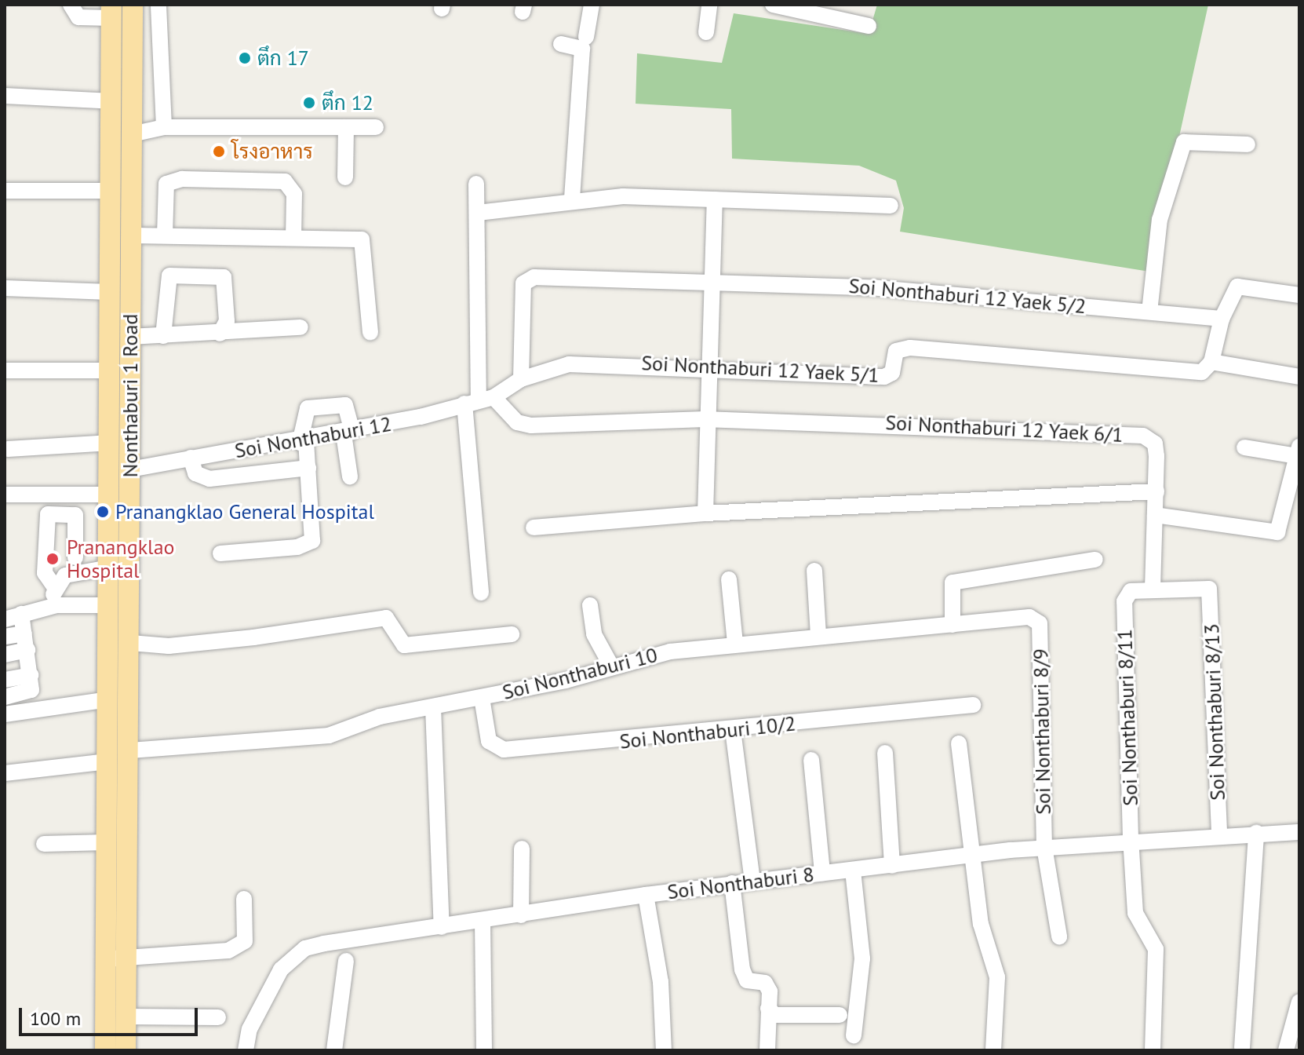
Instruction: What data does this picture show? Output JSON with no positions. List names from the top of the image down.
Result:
{
  "streets": {
    "main road": ["Nonthaburi 1 Road"],
    "street": [
      "Soi Nonthaburi 12 Yaek 5/2",
      "Soi Nonthaburi 12 Yaek 5/1",
      "Soi Nonthaburi 12 Yaek 6/1",
      "Soi Nonthaburi 12",
      "Soi Nonthaburi 10",
      "Soi Nonthaburi 8/13",
      "Soi Nonthaburi 8/11",
      "Soi Nonthaburi 8/9",
      "Soi Nonthaburi 10/2",
      "Soi Nonthaburi 8"
    ]
  },
  "crossings": [
    ["Soi Nonthaburi 12 Yaek 5/2", "Soi Nonthaburi 12 Yaek 5/1"],
    ["Soi Nonthaburi 12 Yaek 5/1", "Soi Nonthaburi 12"],
    ["Nonthaburi 1 Road", "Soi Nonthaburi 12"],
    ["Nonthaburi 1 Road", "Soi Nonthaburi 10"],
    ["Soi Nonthaburi 12 Yaek 6/1", "Soi Nonthaburi 8/13"],
    ["Soi Nonthaburi 12 Yaek 6/1", "Soi Nonthaburi 8/11"],
    ["Soi Nonthaburi 10", "Soi Nonthaburi 8/9"],
    ["Soi Nonthaburi 10", "Soi Nonthaburi 10/2"],
    ["Soi Nonthaburi 8/13", "Soi Nonthaburi 8/11"],
    ["Soi Nonthaburi 8/13", "Soi Nonthaburi 8"],
    ["Soi Nonthaburi 8/11", "Soi Nonthaburi 8"],
    ["Soi Nonthaburi 8/9", "Soi Nonthaburi 8"]
  ],
  "places": [
    "ตึก 17",
    "ตึก 12",
    "โรงอาหาร",
    "Pranangklao General Hospital",
    "Pranangklao Hospital"
  ],
  "scale_bar": "100 m"
}
